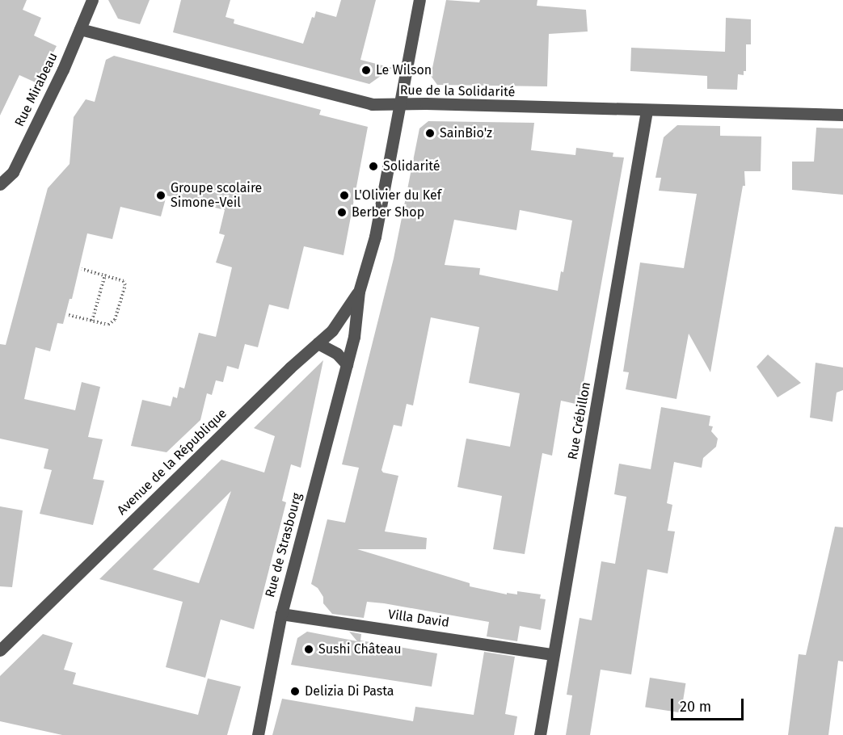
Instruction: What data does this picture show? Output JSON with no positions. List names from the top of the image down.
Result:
{
  "streets": {
    "street": [
      "Rue Mirabeau",
      "Rue de la Solidarité",
      "Rue Crébillon",
      "Avenue de la République",
      "Rue de Strasbourg",
      "Villa David"
    ]
  },
  "crossings": [
    ["Rue Mirabeau", "Rue de la Solidarité"],
    ["Rue de la Solidarité", "Rue Crébillon"],
    ["Rue de la Solidarité", "Rue de Strasbourg"],
    ["Rue Crébillon", "Villa David"],
    ["Avenue de la République", "Rue de Strasbourg"],
    ["Rue de Strasbourg", "Villa David"]
  ],
  "places": [
    "Le Wilson",
    "SainBio'z",
    "Solidarité",
    "Groupe scolaire Simone-Veil",
    "L'Olivier du Kef",
    "Berber Shop",
    "Sushi Château",
    "Delizia Di Pasta"
  ],
  "scale_bar": "20 m"
}
